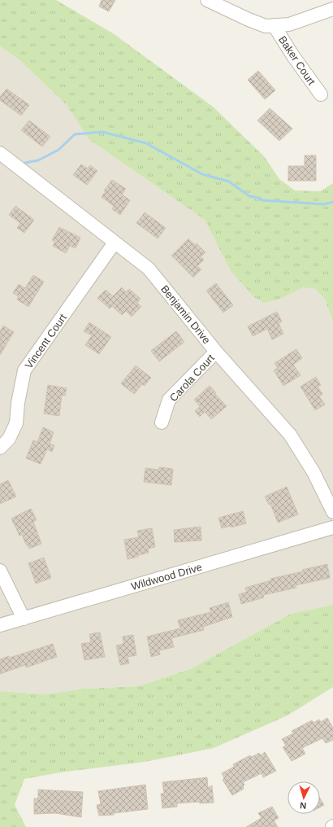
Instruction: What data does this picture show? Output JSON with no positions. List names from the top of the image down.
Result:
{
  "streets": {
    "street": [
      "Baker Court",
      "Benjamin Drive",
      "Vincent Court",
      "Carola Court",
      "Wildwood Drive"
    ]
  },
  "crossings": [
    ["Benjamin Drive", "Vincent Court"],
    ["Benjamin Drive", "Carola Court"]
  ],
  "north": "bottom"
}
